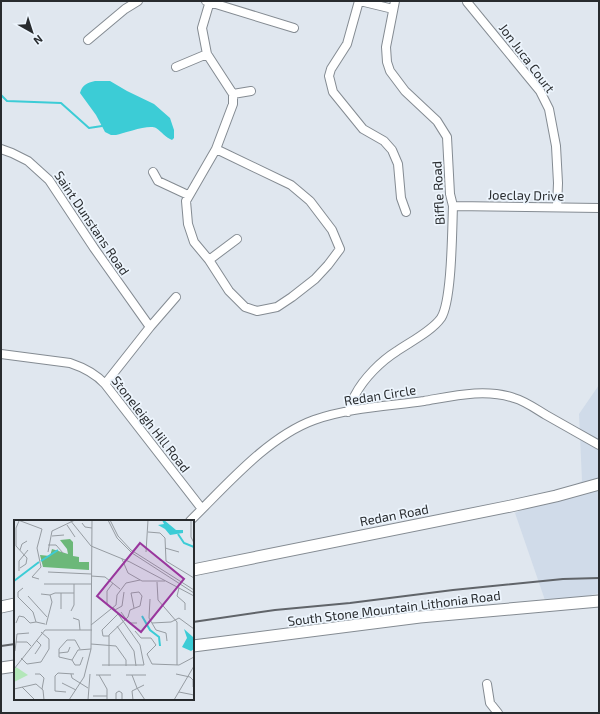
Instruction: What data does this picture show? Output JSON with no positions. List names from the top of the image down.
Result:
{
  "streets": {
    "main road": ["Redan Road", "South Stone Mountain Lithonia Road"],
    "street": [
      "Jon Juca Court",
      "Biffle Road",
      "Joeclay Drive",
      "Saint Dunstans Road",
      "Redan Circle",
      "Stoneleigh Hill Road"
    ]
  },
  "crossings": [
    ["Jon Juca Court", "Joeclay Drive"],
    ["Biffle Road", "Joeclay Drive"],
    ["Biffle Road", "Redan Circle"],
    ["Redan Circle", "Stoneleigh Hill Road"]
  ],
  "north": "bottom right"
}
